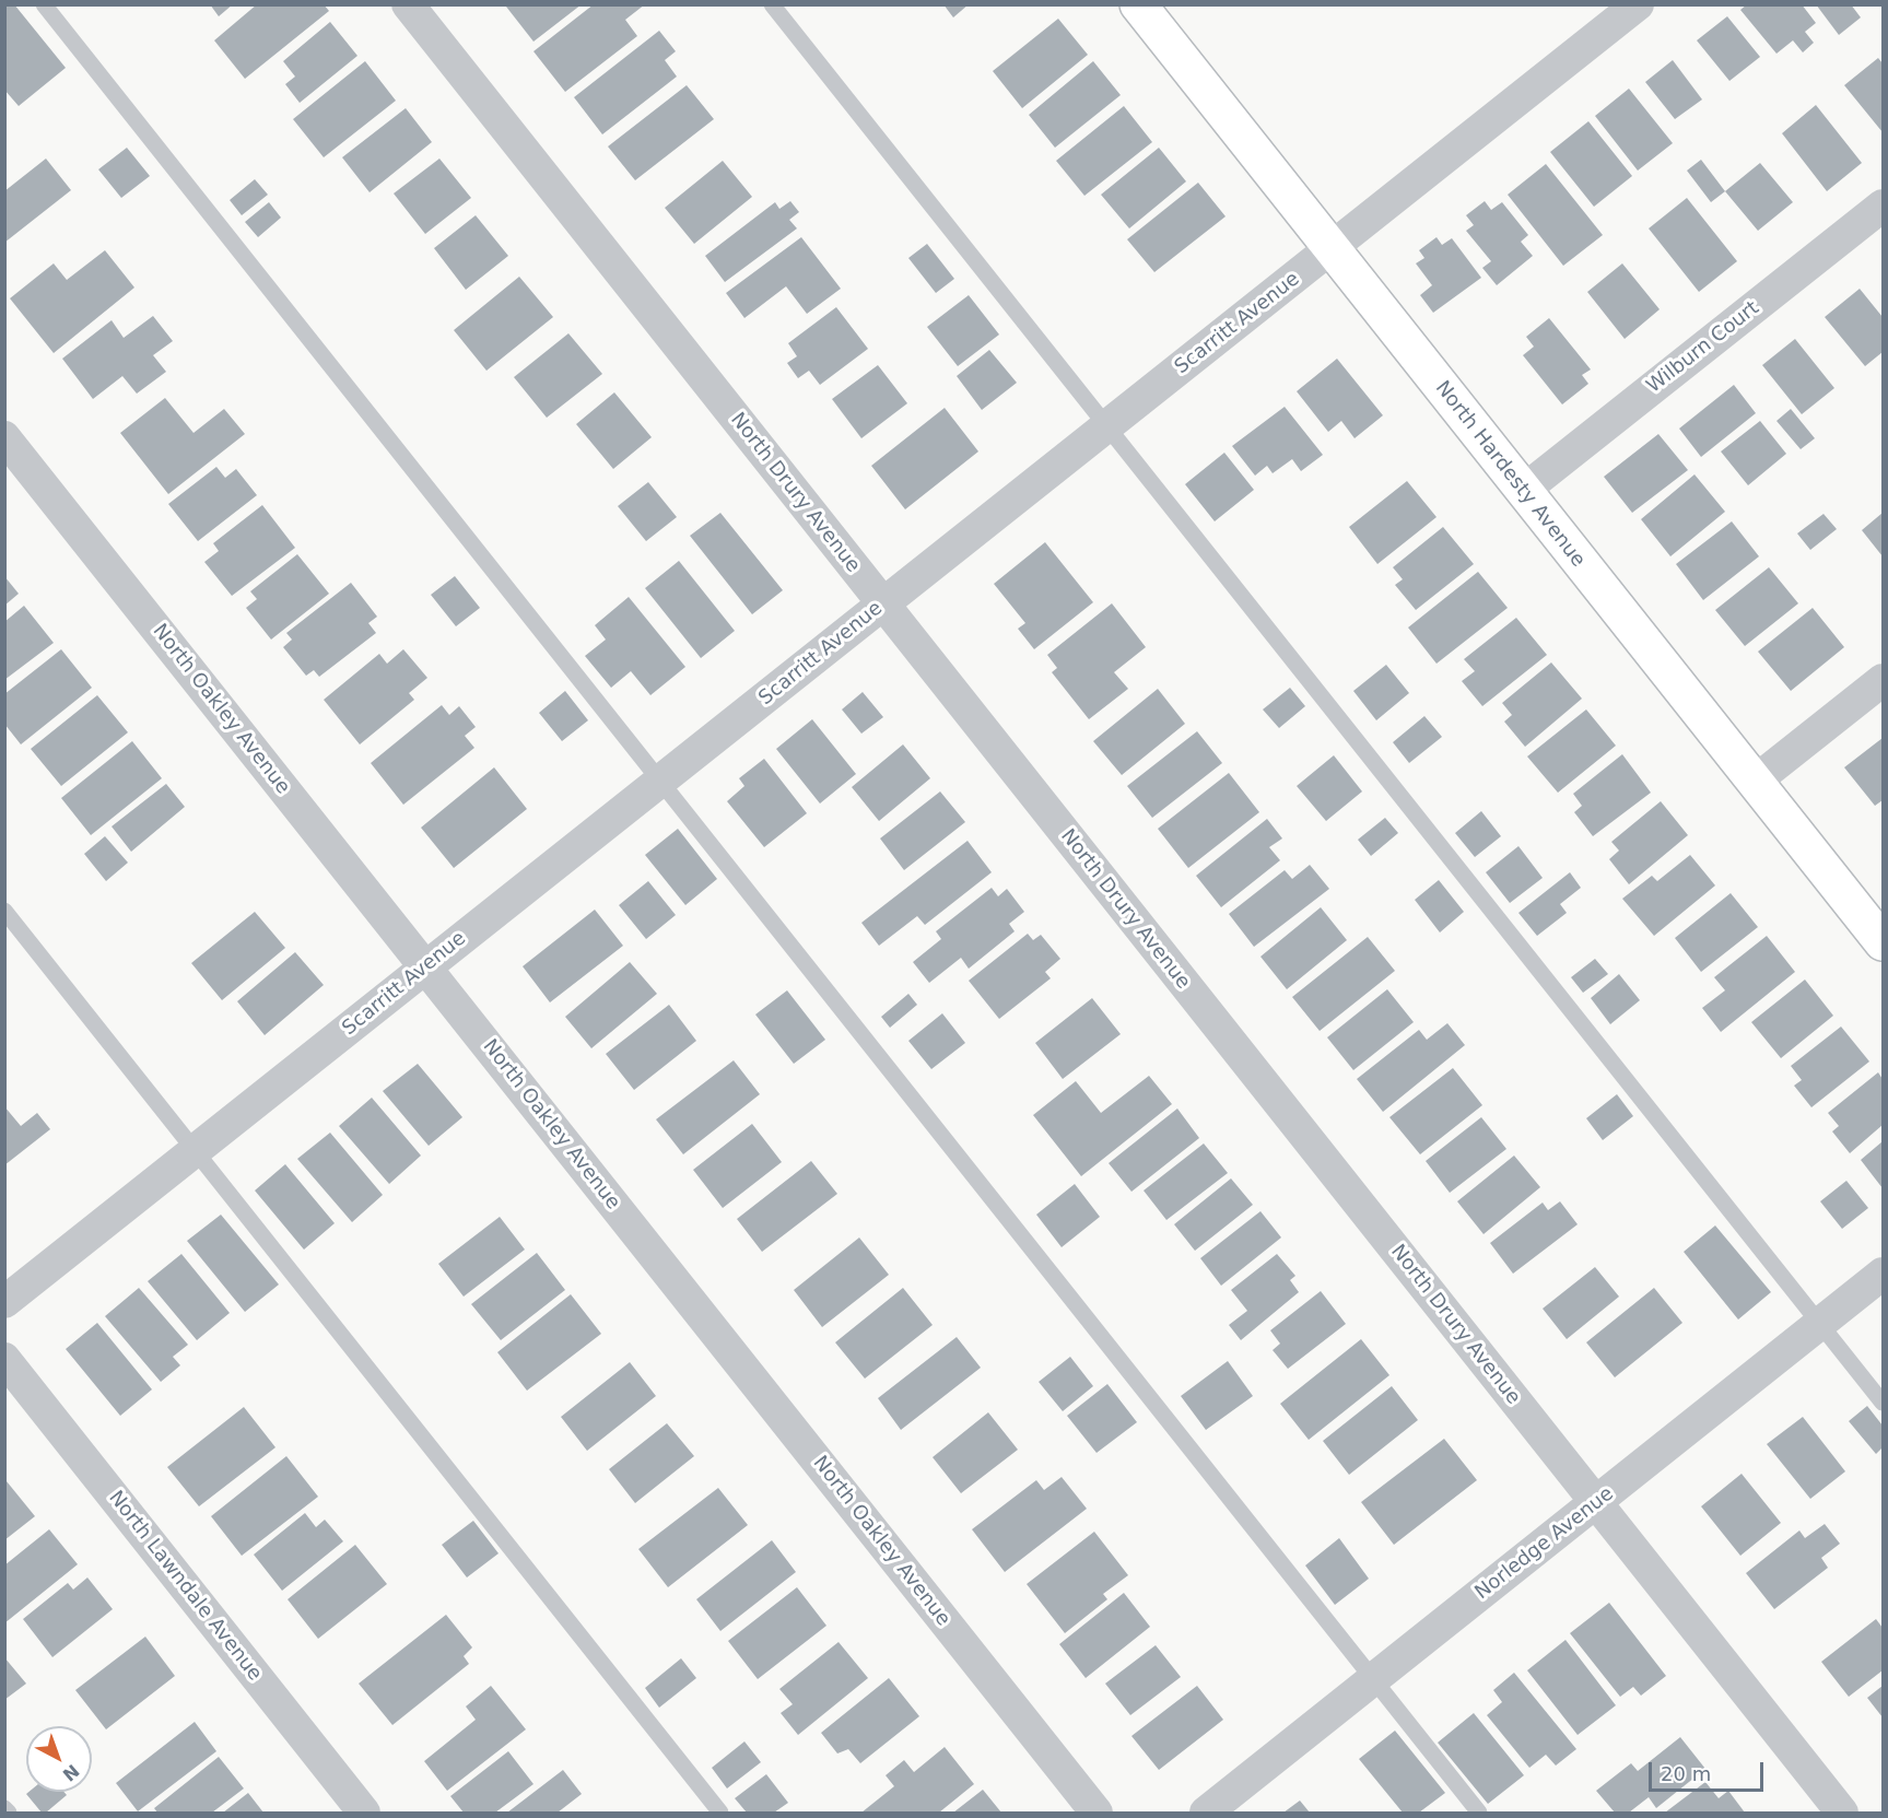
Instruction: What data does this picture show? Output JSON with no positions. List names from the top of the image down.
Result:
{
  "streets": {
    "street": [
      "Scarritt Avenue",
      "Wilburn Court",
      "North Hardesty Avenue",
      "North Drury Avenue",
      "North Oakley Avenue",
      "Norledge Avenue",
      "North Lawndale Avenue"
    ]
  },
  "crossings": [
    ["Scarritt Avenue", "North Hardesty Avenue"],
    ["Scarritt Avenue", "North Drury Avenue"],
    ["Scarritt Avenue", "North Oakley Avenue"],
    ["Wilburn Court", "North Hardesty Avenue"],
    ["North Drury Avenue", "Norledge Avenue"]
  ],
  "scale_bar": "20 m",
  "north": "bottom right"
}
